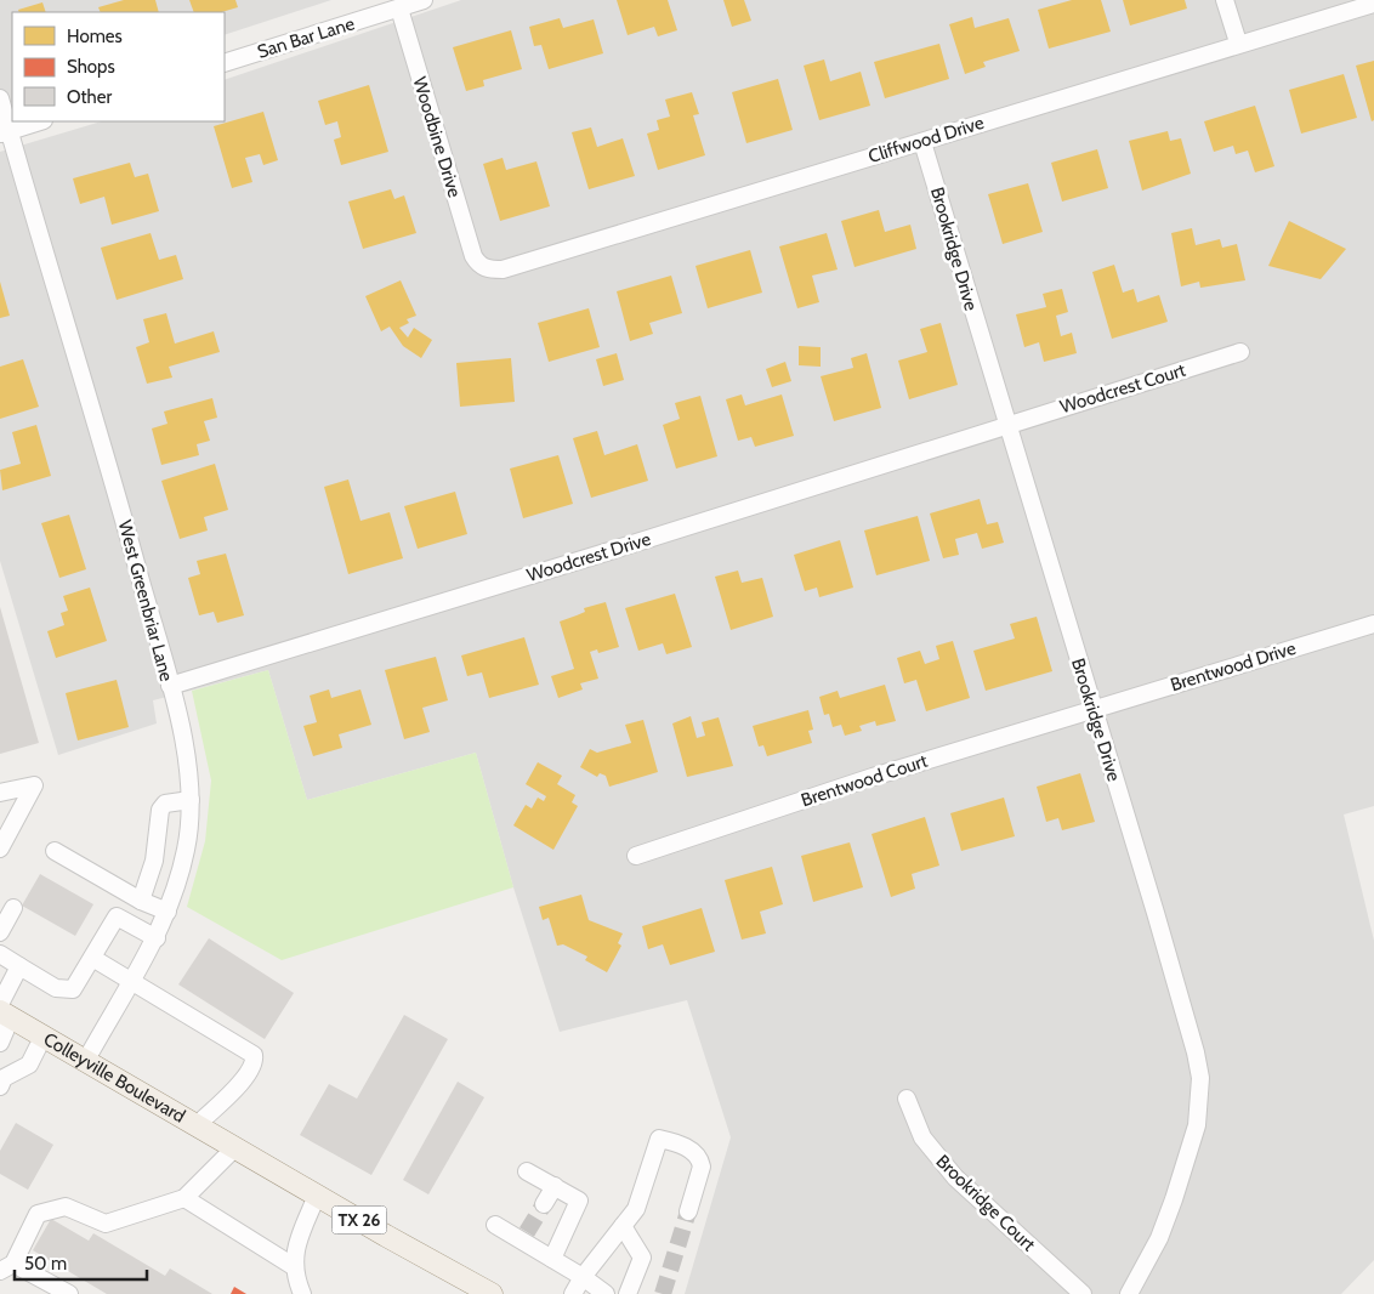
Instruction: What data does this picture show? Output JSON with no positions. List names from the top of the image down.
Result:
{
  "streets": {
    "main road": ["Colleyville Boulevard", "TX 26"],
    "street": [
      "San Bar Lane",
      "Woodbine Drive",
      "Cliffwood Drive",
      "Brookridge Drive",
      "Woodcrest Court",
      "Woodcrest Drive",
      "West Greenbriar Lane",
      "Brentwood Drive",
      "Brentwood Court",
      "Brookridge Court"
    ]
  },
  "crossings": [
    ["San Bar Lane", "Woodbine Drive"],
    ["Woodbine Drive", "Cliffwood Drive"],
    ["Cliffwood Drive", "Brookridge Drive"],
    ["Brookridge Drive", "Woodcrest Court"],
    ["Brookridge Drive", "Woodcrest Drive"],
    ["Brookridge Drive", "Brentwood Drive"],
    ["Brookridge Drive", "Brentwood Court"],
    ["Woodcrest Court", "Woodcrest Drive"],
    ["Woodcrest Drive", "West Greenbriar Lane"],
    ["West Greenbriar Lane", "Colleyville Boulevard"],
    ["Brentwood Drive", "Brentwood Court"],
    ["Colleyville Boulevard", "TX 26"]
  ],
  "legend": ["Homes", "Shops", "Other"],
  "scale_bar": "50 m"
}
